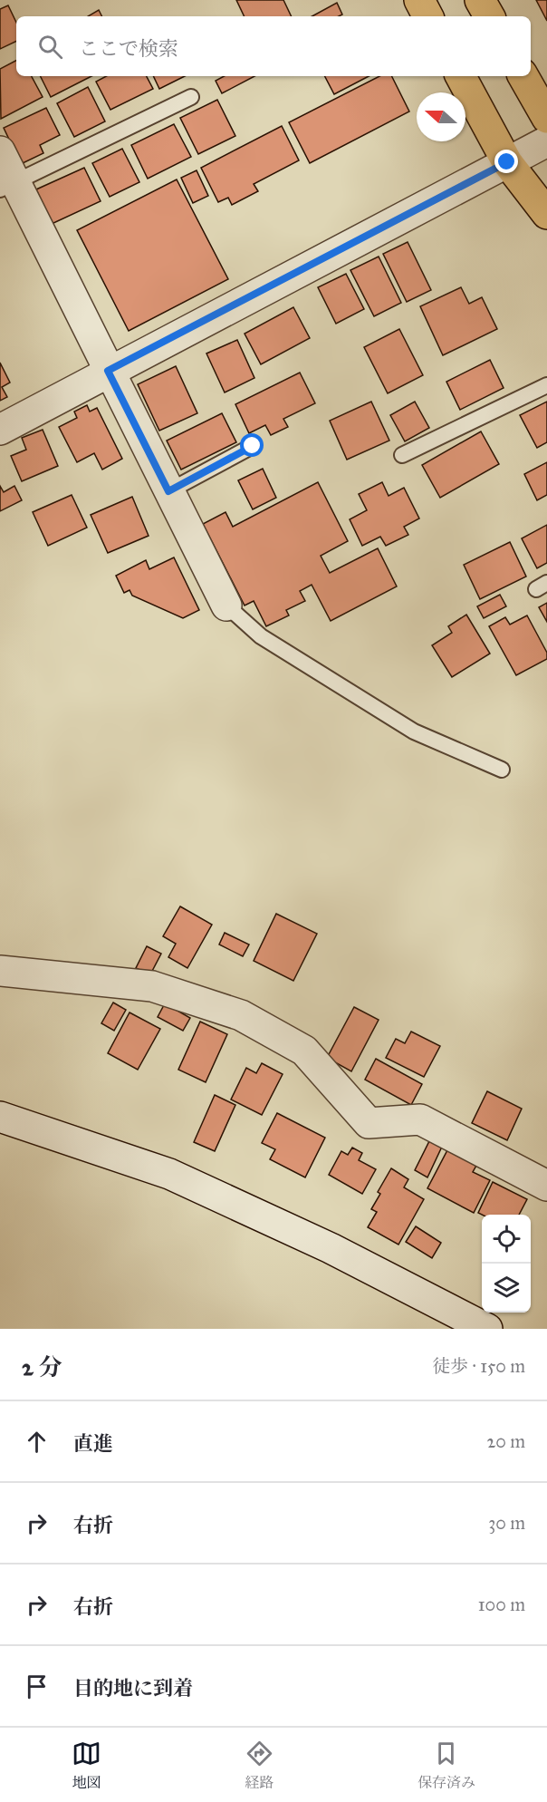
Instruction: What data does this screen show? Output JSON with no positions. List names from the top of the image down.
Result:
{
  "north": "left",
  "page": {
    "search": "ここで検索",
    "heading": ["2 分", "徒歩 · 150 m"],
    "list": [
      ["直進", "20 m"],
      ["右折", "30 m"],
      ["右折", "100 m"],
      "目的地に到着"
    ],
    "nav": ["地図", "経路", "保存済み"]
  }
}
